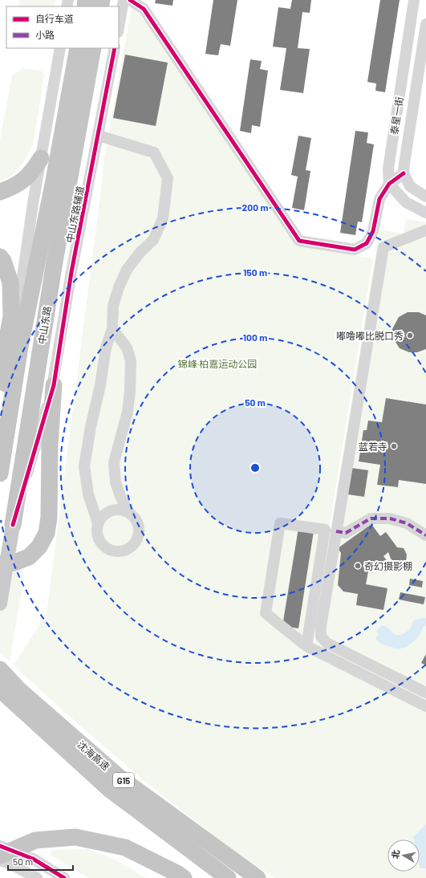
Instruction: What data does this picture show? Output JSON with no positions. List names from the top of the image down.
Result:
{
  "streets": {
    "highway": ["中山东路", "沈海高速", "G15"],
    "street": ["泰星一街", "中山东路辅道"]
  },
  "crossings": [
    ["中山东路辅道", "中山东路"]
  ],
  "parks": ["锦峰·柏嘉运动公园"],
  "places": ["嘟噜嘟比脱口秀", "蓝若寺", "奇幻摄影棚"],
  "legend": ["自行车道", "小路"],
  "scale_bar": "50 m",
  "north": "left",
  "rings": [
    "200 m",
    "150 m",
    "100 m",
    "50 m"
  ]
}
